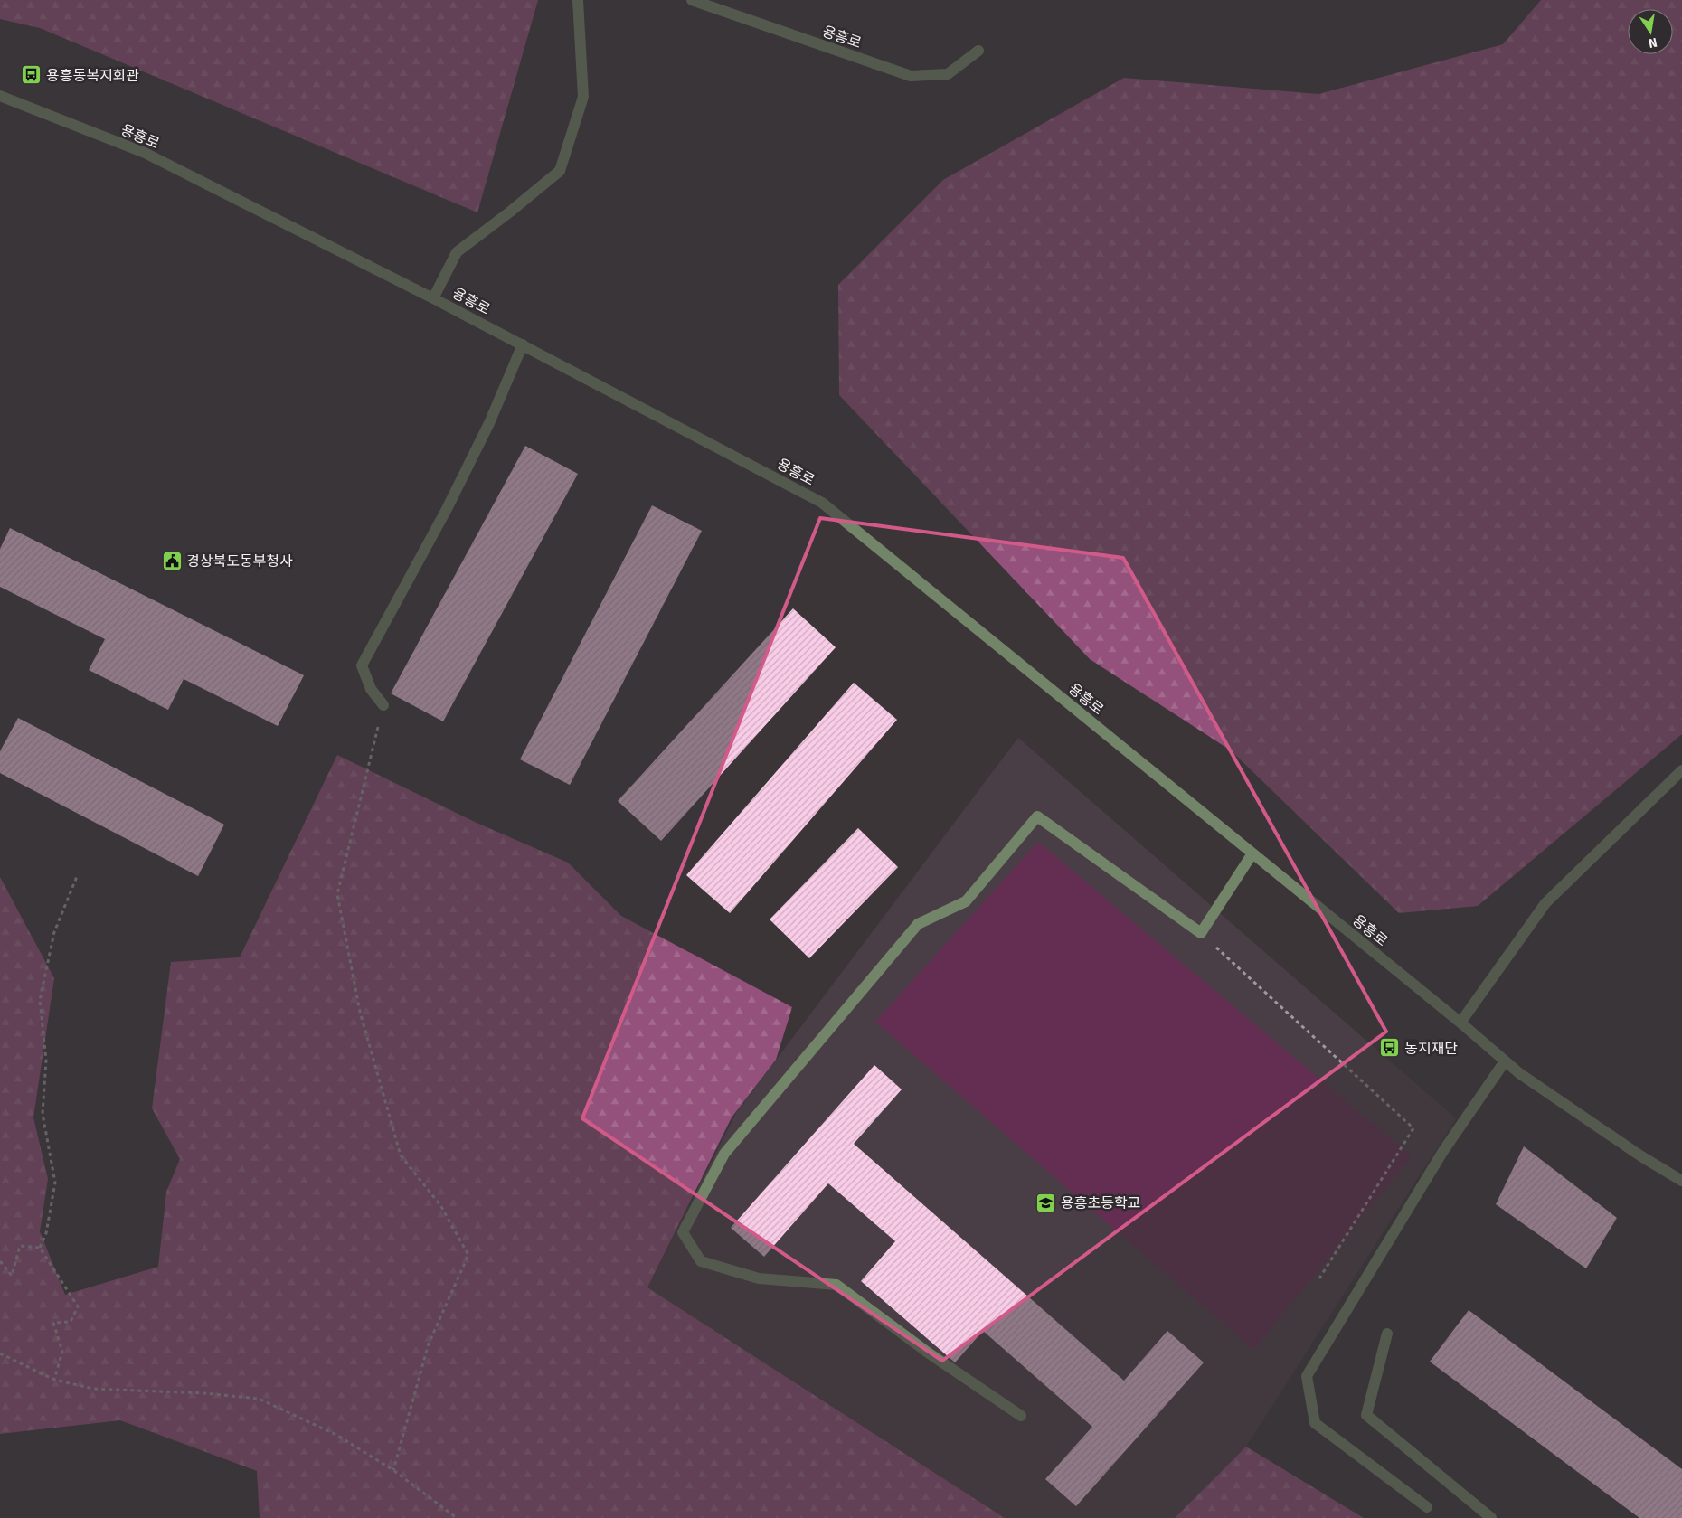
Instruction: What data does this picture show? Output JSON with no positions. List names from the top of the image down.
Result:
{
  "streets": {
    "street": ["용흥로"]
  },
  "places": {
    "bus stop": ["용흥동복지회관", "동지재단"],
    "public building": ["경상북도동부청사"],
    "school or university": ["용흥초등학교"]
  },
  "north": "bottom"
}
